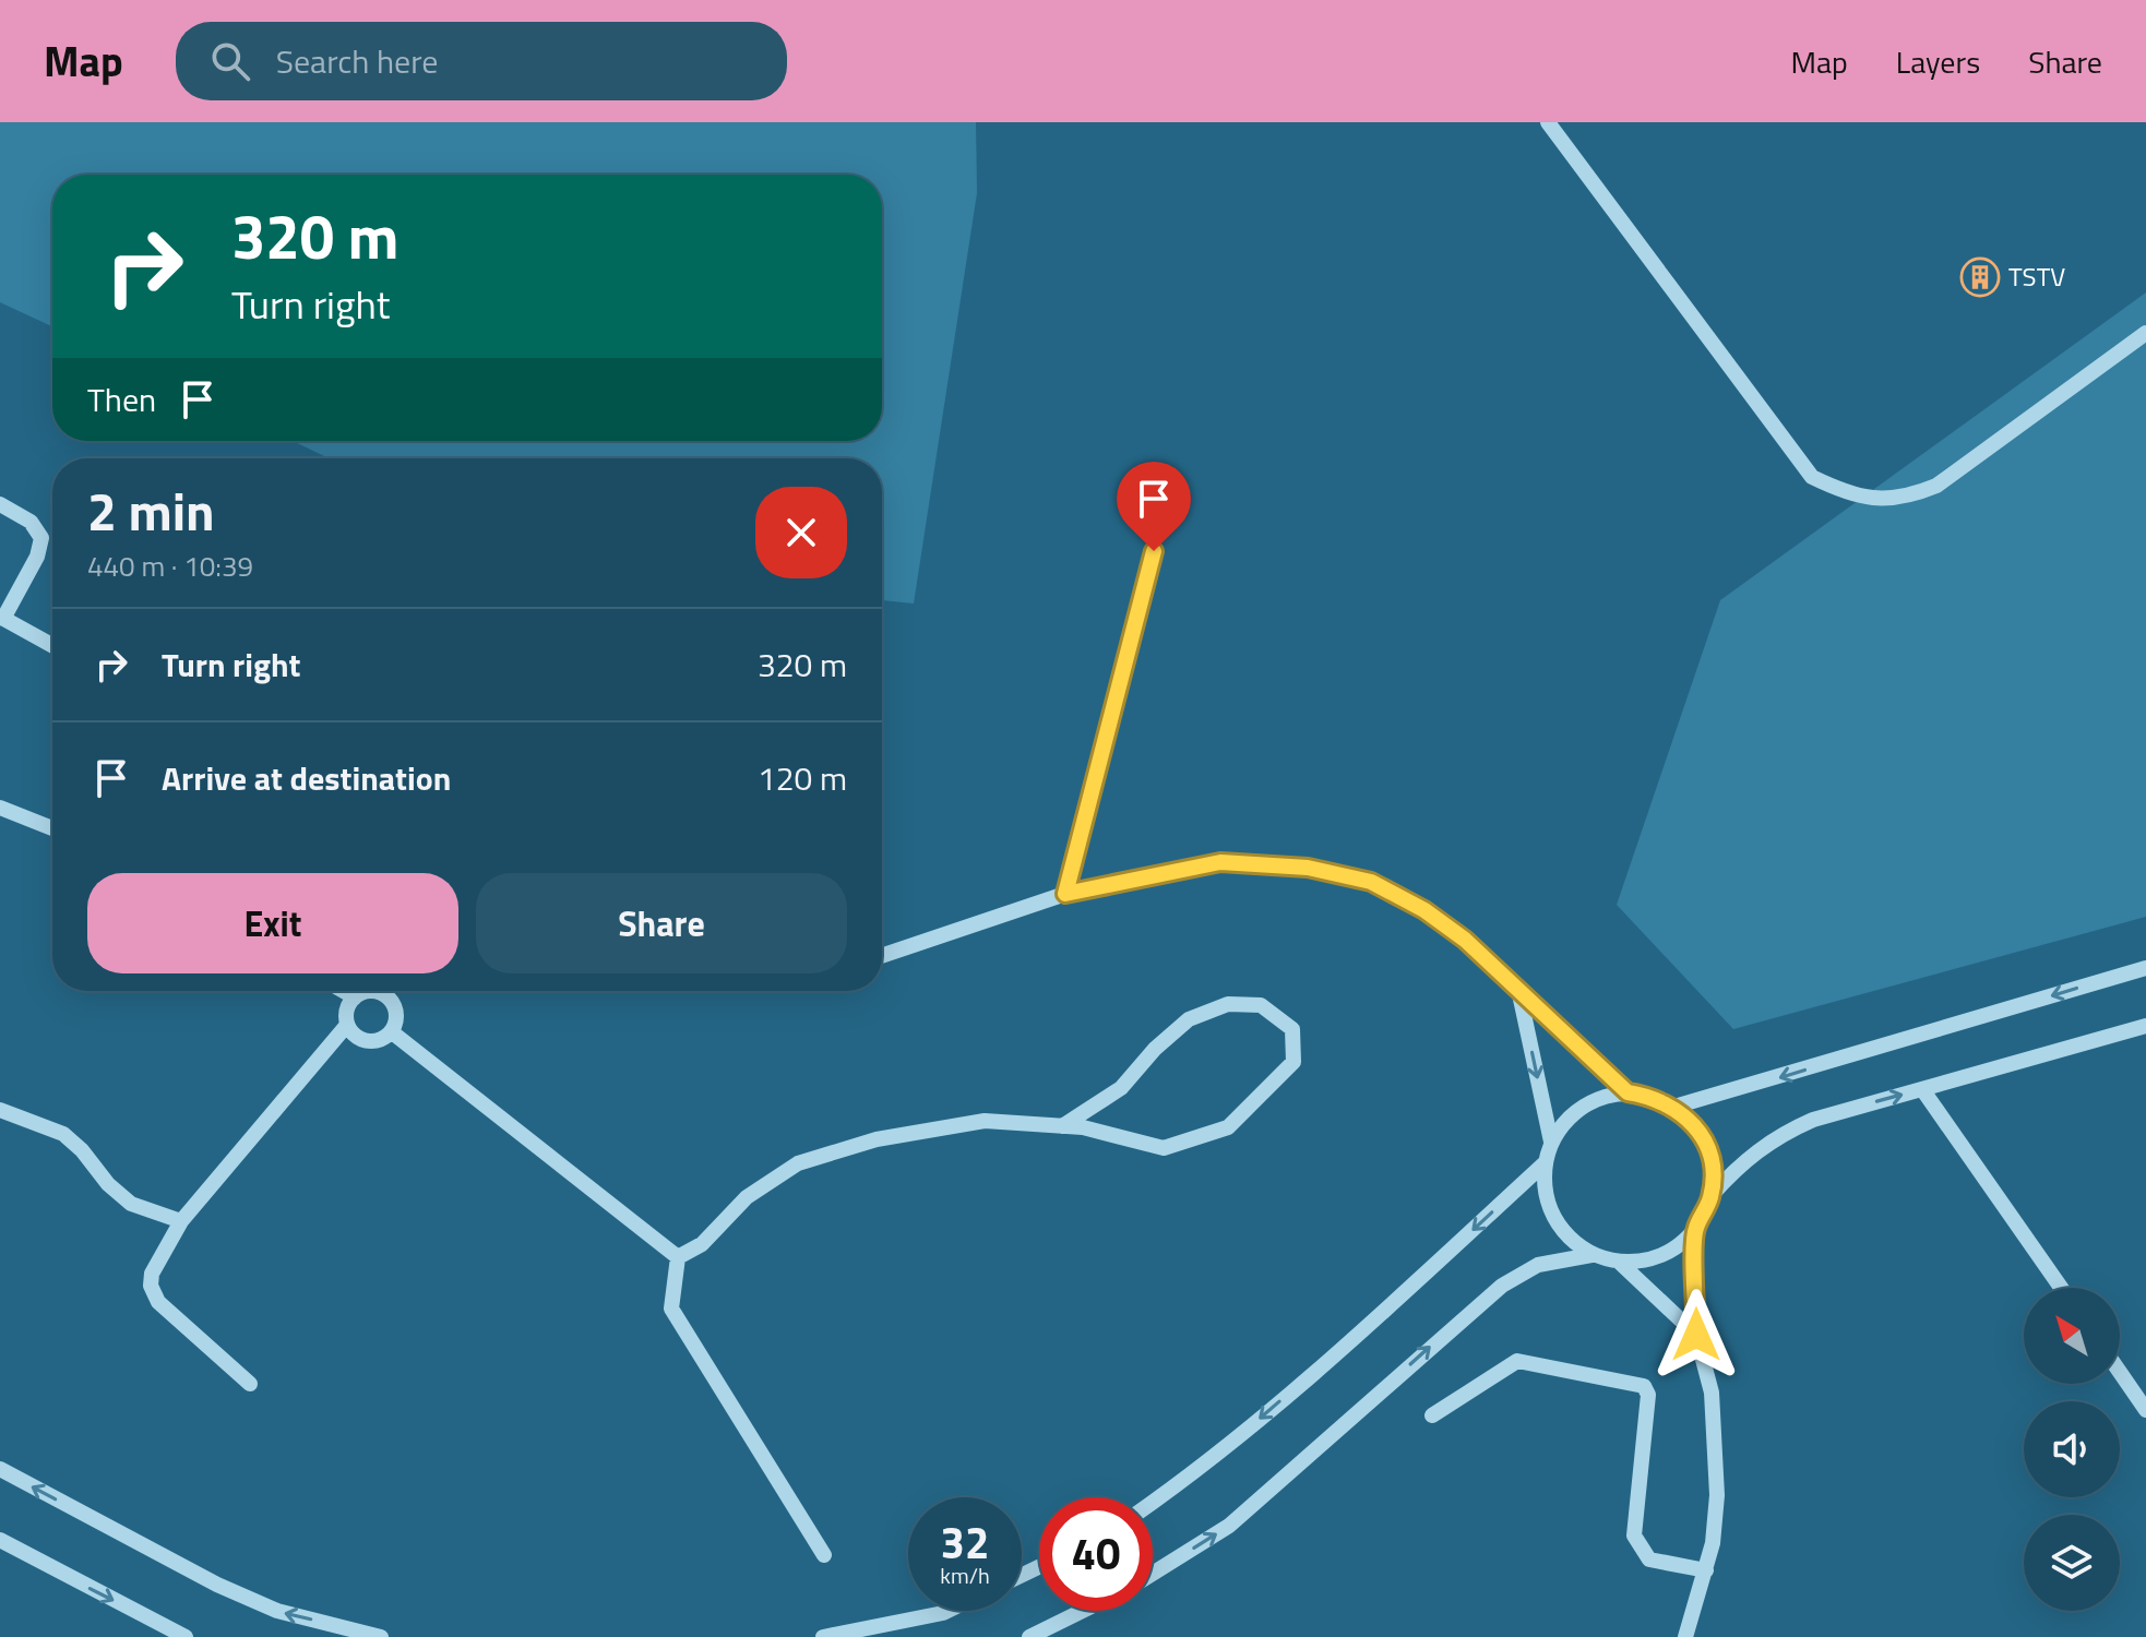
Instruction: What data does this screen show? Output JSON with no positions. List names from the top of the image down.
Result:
{
  "places": {
    "building": ["TSTV"]
  },
  "north": "top left",
  "page": {
    "header": "Map",
    "search": "Search here",
    "nav": ["Map", "Layers", "Share"],
    "turn": ["320 m", "Turn right"],
    "then": "Then",
    "heading": ["2 min", "440 m · 10:39"],
    "list": [
      {
        "name": "Turn right",
        "value": "320 m"
      },
      {
        "name": "Arrive at destination",
        "value": "120 m"
      }
    ],
    "buttons": ["Exit", "Share"],
    "speed": "32 km/h",
    "limit": "40"
  }
}
